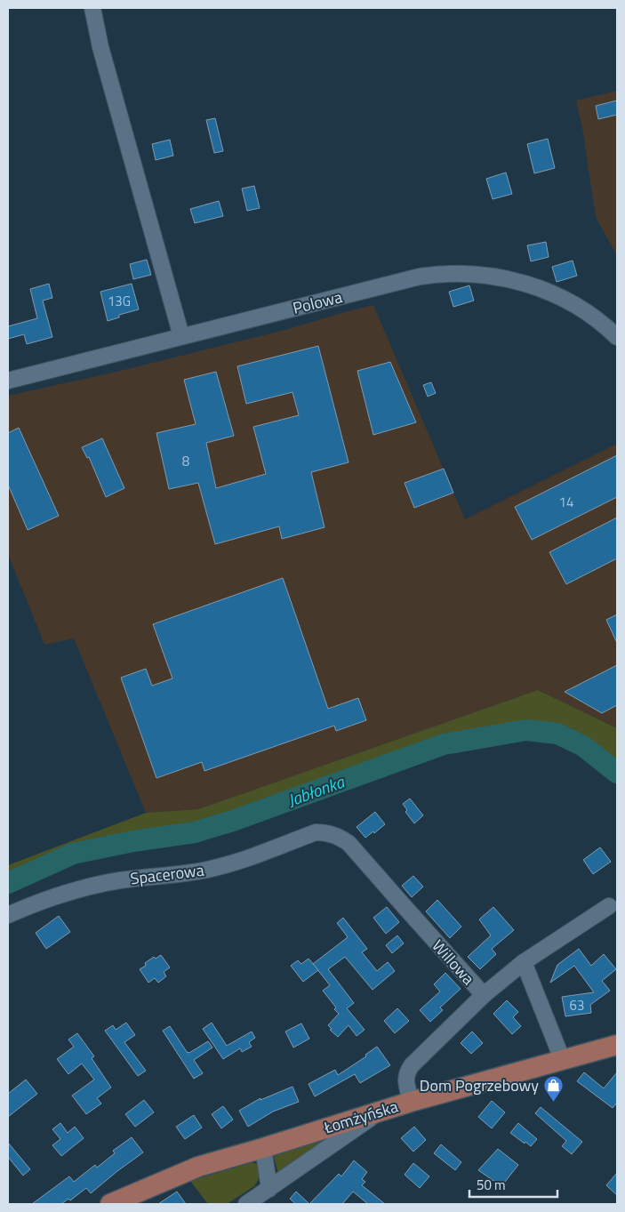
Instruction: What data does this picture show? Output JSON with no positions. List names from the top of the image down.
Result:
{
  "streets": {
    "main road": ["Łomżyńska"],
    "street": ["Polowa", "Spacerowa", "Willowa"]
  },
  "crossings": [
    ["Spacerowa", "Willowa"],
    ["Willowa", "Łomżyńska"]
  ],
  "water": ["Jabłonka"],
  "places": {
    "shop": ["Dom Pogrzebowy"]
  },
  "house_numbers": [
    "13G",
    "8",
    "14",
    "63"
  ],
  "scale_bar": "50 m"
}
